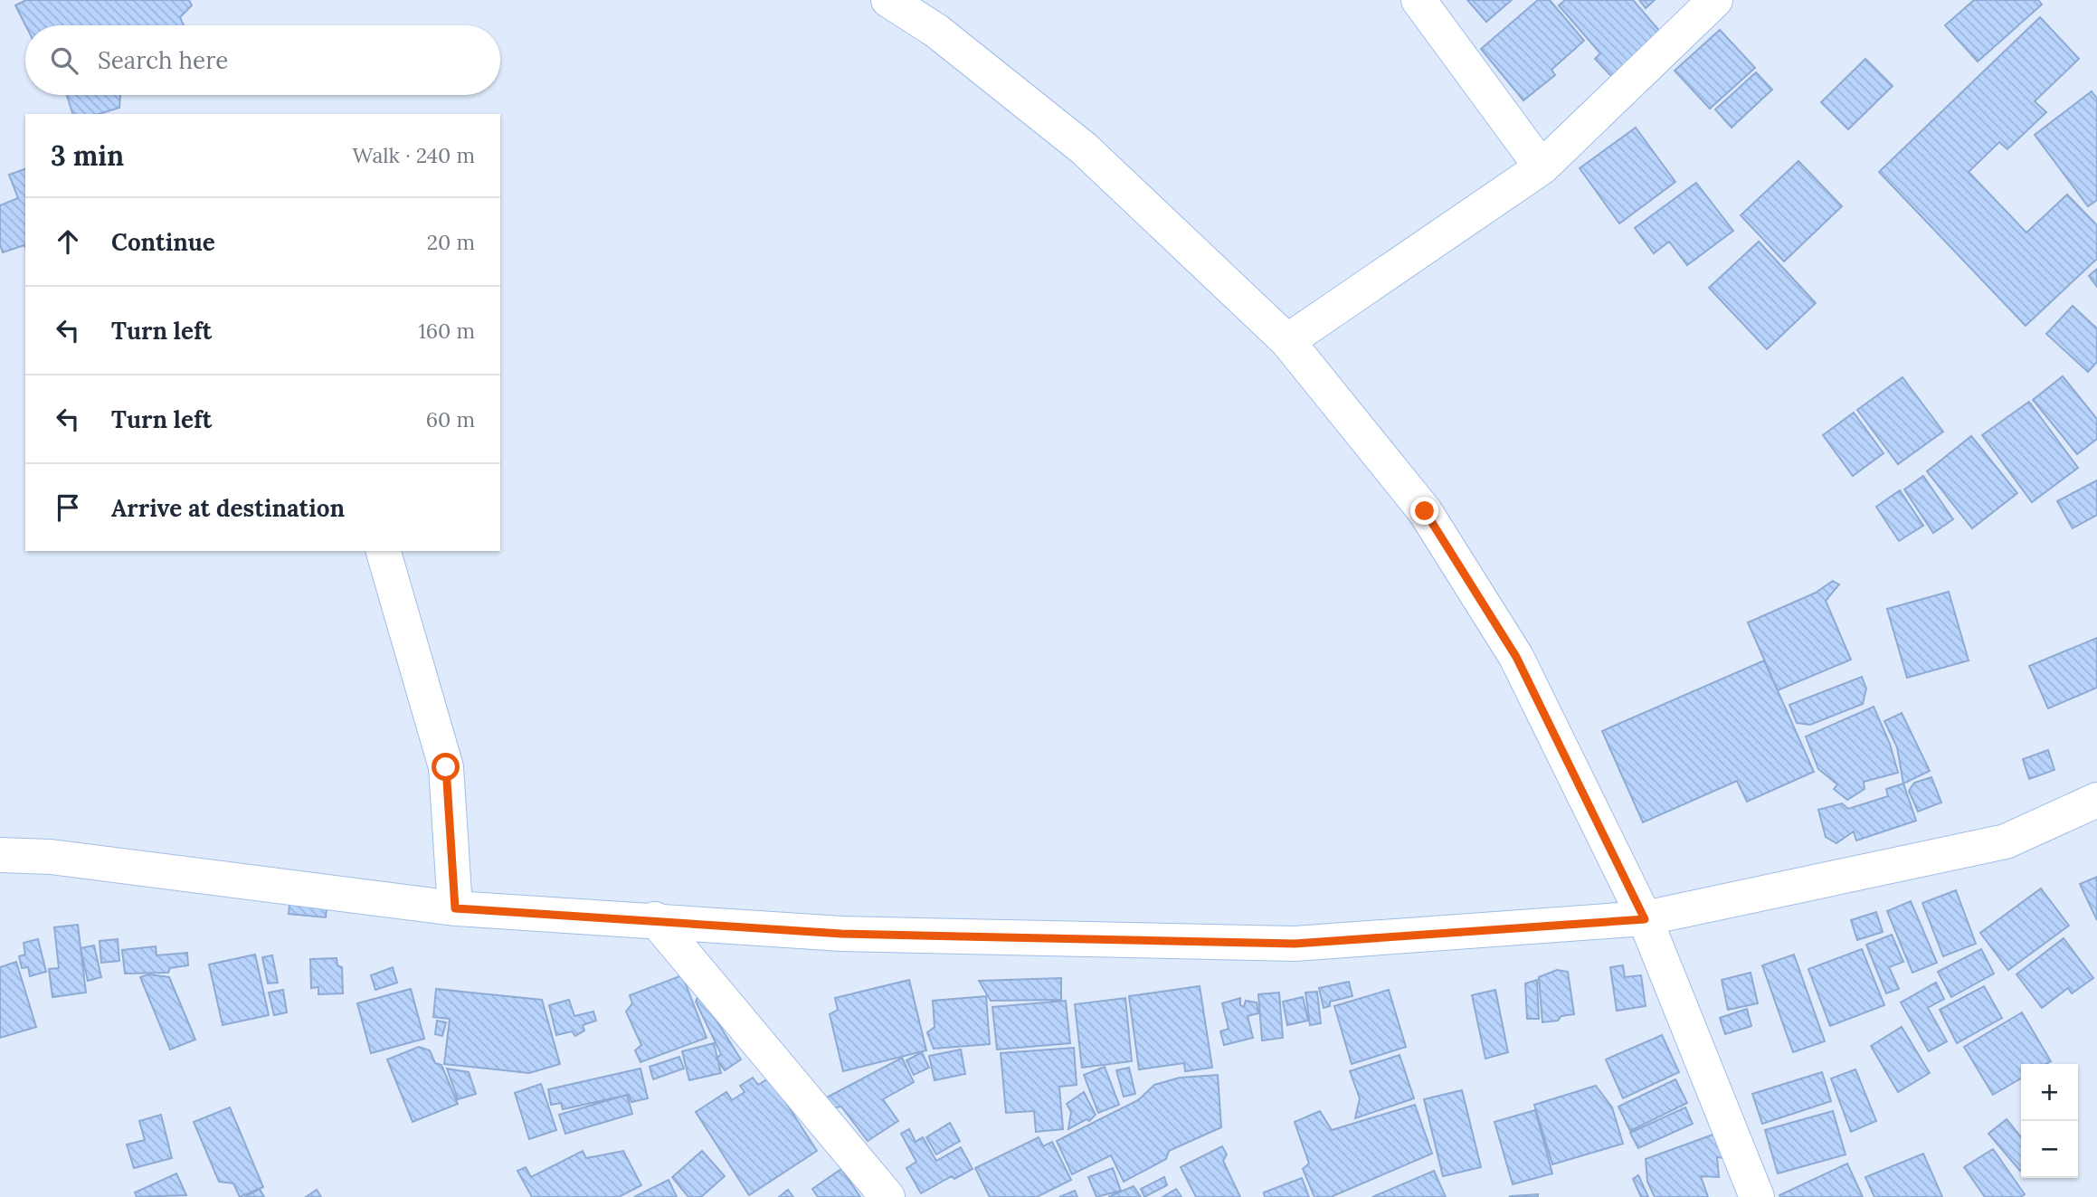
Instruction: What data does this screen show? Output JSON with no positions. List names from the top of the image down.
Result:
{
  "page": {
    "search": "Search here",
    "heading": ["3 min", "Walk · 240 m"],
    "list": [
      ["Continue", "20 m"],
      ["Turn left", "160 m"],
      ["Turn left", "60 m"],
      "Arrive at destination"
    ],
    "map_buttons": ["+", "−"]
  }
}
